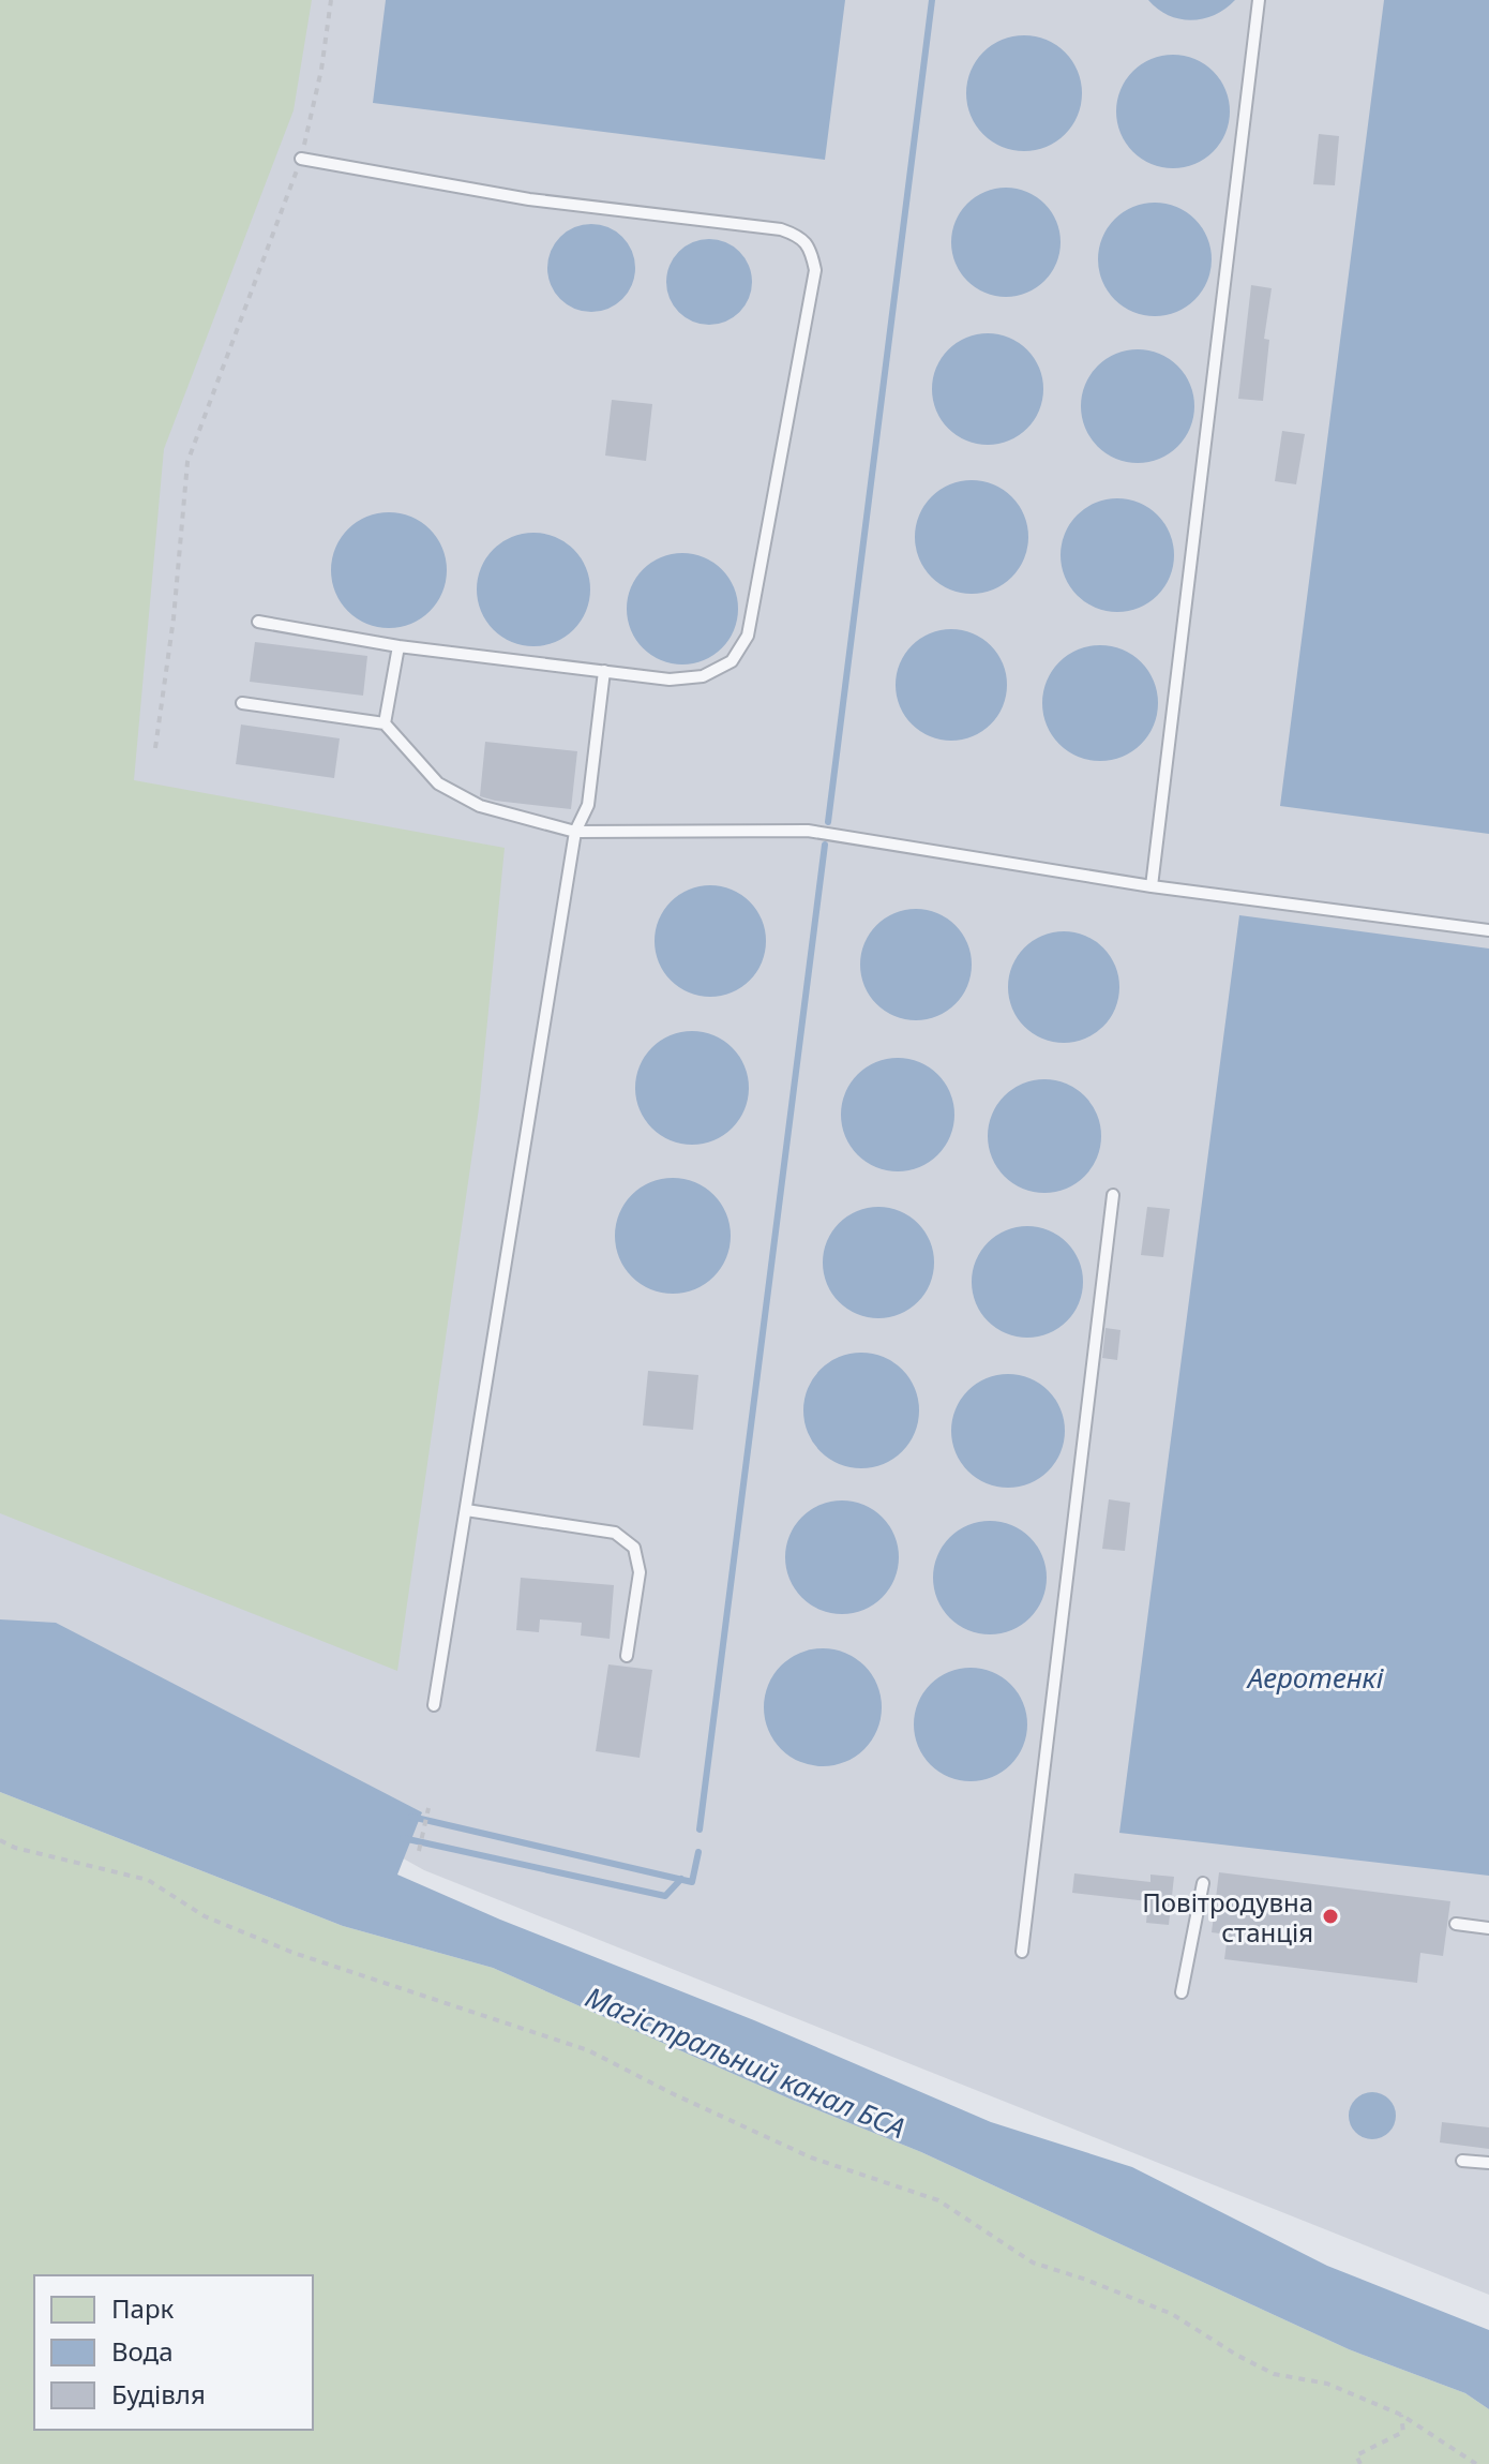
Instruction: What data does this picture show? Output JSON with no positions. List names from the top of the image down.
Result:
{
  "water": ["Аеротенкі", "Магістральний канал БСА"],
  "places": ["Повітродувна станція"],
  "legend": ["Парк", "Вода", "Будівля"]
}
